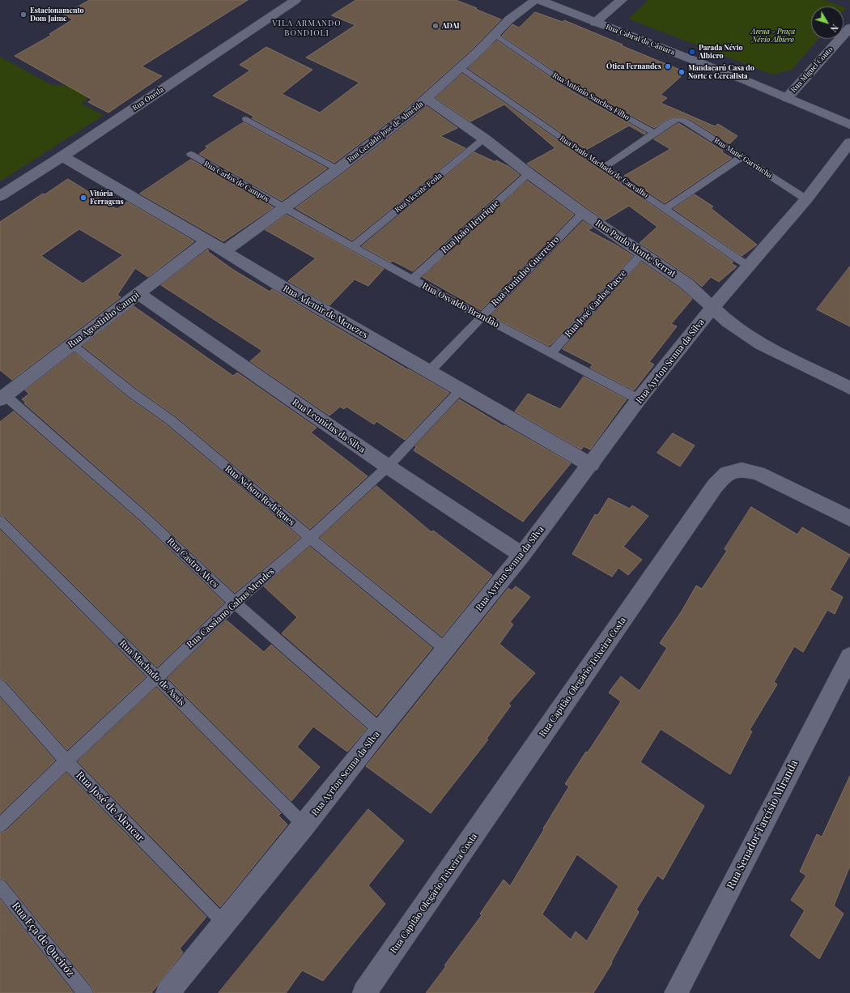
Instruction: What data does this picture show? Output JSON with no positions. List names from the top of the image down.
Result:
{
  "streets": {
    "street": [
      "Rua Cabral da Câmara",
      "Rua Miguel Couto",
      "Rua Oneda",
      "Rua Geraldo José de Almeida",
      "Rua Paulo Monte Serrat",
      "Rua Ademir de Menezes",
      "Rua Agostinho Campi",
      "Rua Ayrton Senna da Silva",
      "Rua Leonidas da Silva",
      "Rua Capitão Olegário Teixeira Costa",
      "Rua Senador Tarcísio Miranda"
    ],
    "lane": [
      "Rua Antônio Sanches Filho",
      "Rua Mané Garrincha",
      "Rua Paulo Machado de Carvalho",
      "Rua Carlos de Campos",
      "Rua Vicente Feola",
      "Rua João Henrique",
      "Rua Toninho Guerreiro",
      "Rua José Carlos Pacce",
      "Rua Osvaldo Brandão",
      "Rua Nelson Rodrigues",
      "Rua Castro Alves",
      "Rua Cassiano Gabus Mendes",
      "Rua Machado de Assis",
      "Rua José de Alencar",
      "Rua Eça de Queiróz"
    ]
  },
  "crossings": [
    ["Rua Cabral da Câmara", "Rua Miguel Couto"],
    ["Rua Antônio Sanches Filho", "Rua Geraldo José de Almeida"],
    ["Rua Antônio Sanches Filho", "Rua Mané Garrincha"],
    ["Rua Oneda", "Rua Ademir de Menezes"],
    ["Rua Geraldo José de Almeida", "Rua Paulo Machado de Carvalho"],
    ["Rua Geraldo José de Almeida", "Rua Carlos de Campos"],
    ["Rua Geraldo José de Almeida", "Rua Paulo Monte Serrat"],
    ["Rua Geraldo José de Almeida", "Rua Osvaldo Brandão"],
    ["Rua Geraldo José de Almeida", "Rua Ademir de Menezes"],
    ["Rua Mané Garrincha", "Rua Ayrton Senna da Silva"],
    ["Rua Paulo Machado de Carvalho", "Rua Ayrton Senna da Silva"],
    ["Rua Carlos de Campos", "Rua Osvaldo Brandão"],
    ["Rua Vicente Feola", "Rua Paulo Monte Serrat"],
    ["Rua Vicente Feola", "Rua Osvaldo Brandão"],
    ["Rua João Henrique", "Rua Paulo Monte Serrat"],
    ["Rua João Henrique", "Rua Osvaldo Brandão"],
    ["Rua Paulo Monte Serrat", "Rua Toninho Guerreiro"],
    ["Rua Paulo Monte Serrat", "Rua José Carlos Pacce"],
    ["Rua Paulo Monte Serrat", "Rua Ayrton Senna da Silva"],
    ["Rua Toninho Guerreiro", "Rua Osvaldo Brandão"],
    ["Rua Toninho Guerreiro", "Rua Ademir de Menezes"],
    ["Rua José Carlos Pacce", "Rua Osvaldo Brandão"],
    ["Rua Osvaldo Brandão", "Rua Ayrton Senna da Silva"],
    ["Rua Ademir de Menezes", "Rua Agostinho Campi"],
    ["Rua Ademir de Menezes", "Rua Ayrton Senna da Silva"],
    ["Rua Ademir de Menezes", "Rua Cassiano Gabus Mendes"],
    ["Rua Agostinho Campi", "Rua Leonidas da Silva"],
    ["Rua Agostinho Campi", "Rua Nelson Rodrigues"],
    ["Rua Agostinho Campi", "Rua Castro Alves"],
    ["Rua Ayrton Senna da Silva", "Rua Leonidas da Silva"],
    ["Rua Ayrton Senna da Silva", "Rua Nelson Rodrigues"],
    ["Rua Ayrton Senna da Silva", "Rua Castro Alves"],
    ["Rua Ayrton Senna da Silva", "Rua Machado de Assis"],
    ["Rua Ayrton Senna da Silva", "Rua José de Alencar"],
    ["Rua Leonidas da Silva", "Rua Cassiano Gabus Mendes"],
    ["Rua Nelson Rodrigues", "Rua Cassiano Gabus Mendes"],
    ["Rua Castro Alves", "Rua Cassiano Gabus Mendes"],
    ["Rua Cassiano Gabus Mendes", "Rua Machado de Assis"],
    ["Rua Cassiano Gabus Mendes", "Rua José de Alencar"]
  ],
  "districts": ["VILA ARMANDO BONDIOLI"],
  "parks": ["Arena - Praça Névio Albiero"],
  "places": [
    "Estacionamento Dom Jaime",
    "ADAI",
    "Parada Névio Albiero",
    "Ótica Fernandes",
    "Mandacarú Casa do Norte e Cerealista",
    "Vitória Ferragens"
  ],
  "north": "bottom right"
}
